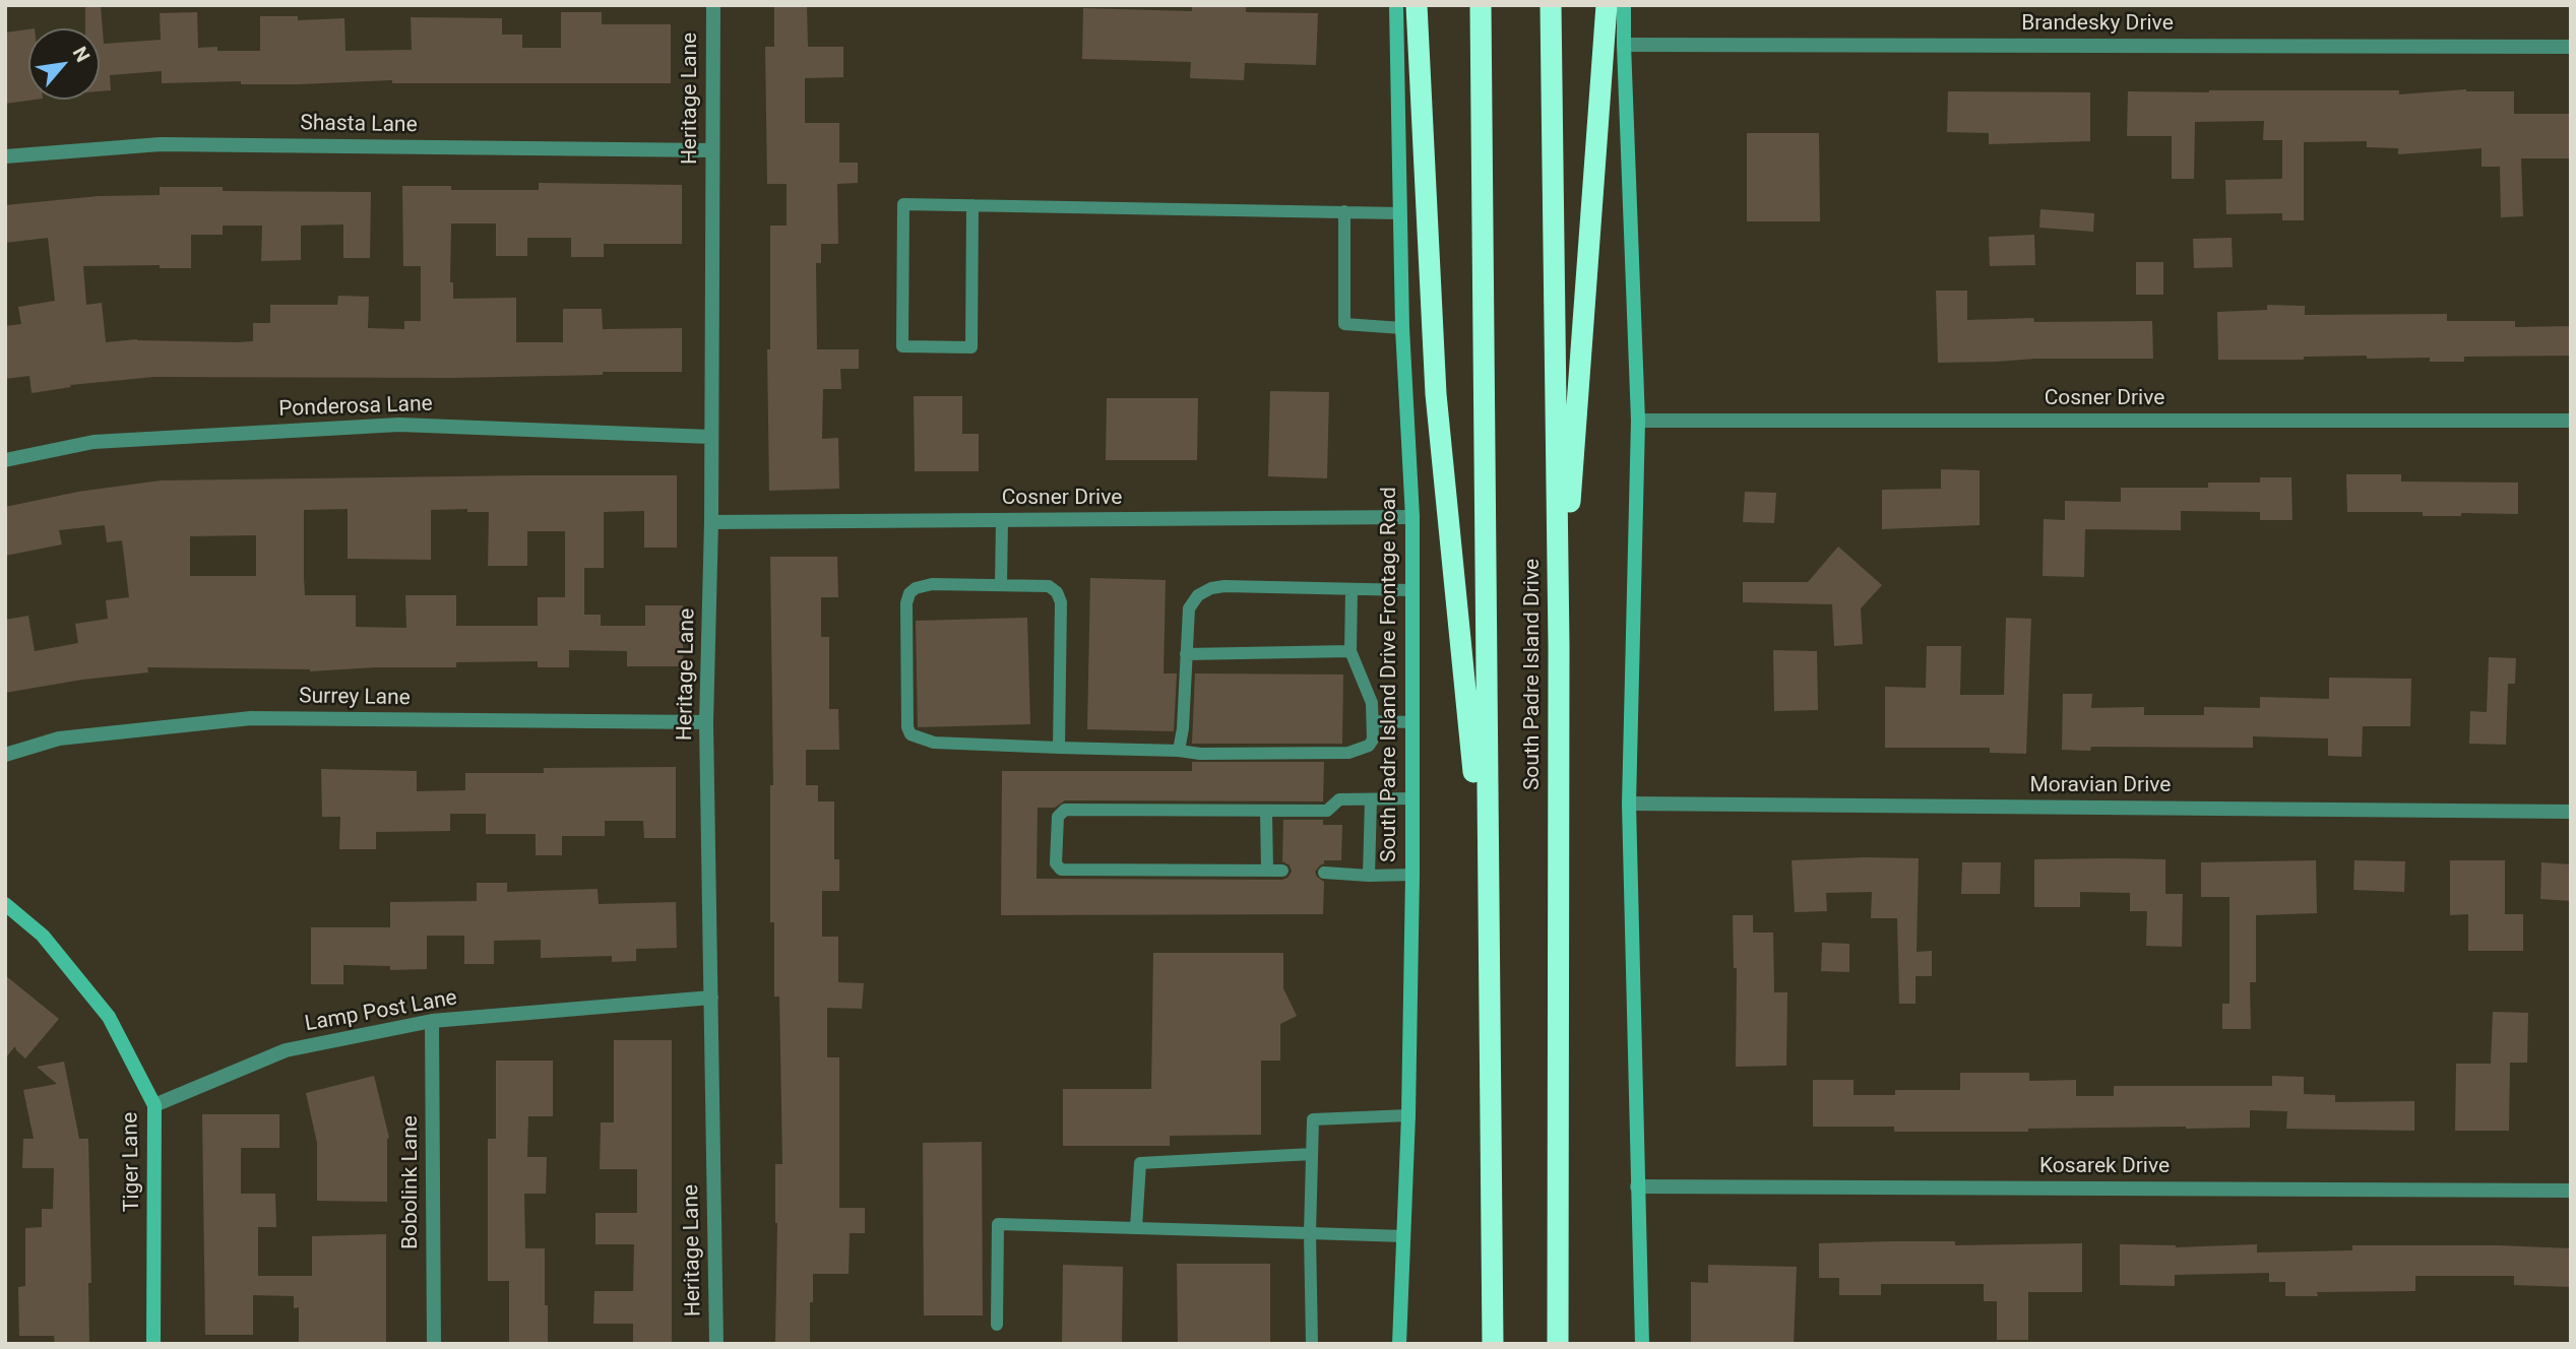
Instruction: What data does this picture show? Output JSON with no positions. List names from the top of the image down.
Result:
{
  "streets": {
    "highway": ["South Padre Island Drive"],
    "main road": ["South Padre Island Drive Frontage Road", "Tiger Lane"],
    "street": [
      "Brandesky Drive",
      "Heritage Lane",
      "Shasta Lane",
      "Cosner Drive",
      "Ponderosa Lane",
      "Surrey Lane",
      "Moravian Drive",
      "Lamp Post Lane",
      "Kosarek Drive",
      "Bobolink Lane"
    ]
  },
  "crossings": [
    ["Heritage Lane", "Shasta Lane"],
    ["Heritage Lane", "Cosner Drive"],
    ["Heritage Lane", "Ponderosa Lane"],
    ["Heritage Lane", "Surrey Lane"],
    ["Heritage Lane", "Lamp Post Lane"],
    ["Cosner Drive", "South Padre Island Drive Frontage Road"],
    ["Lamp Post Lane", "Tiger Lane"],
    ["Lamp Post Lane", "Bobolink Lane"]
  ],
  "north": "top right"
}
